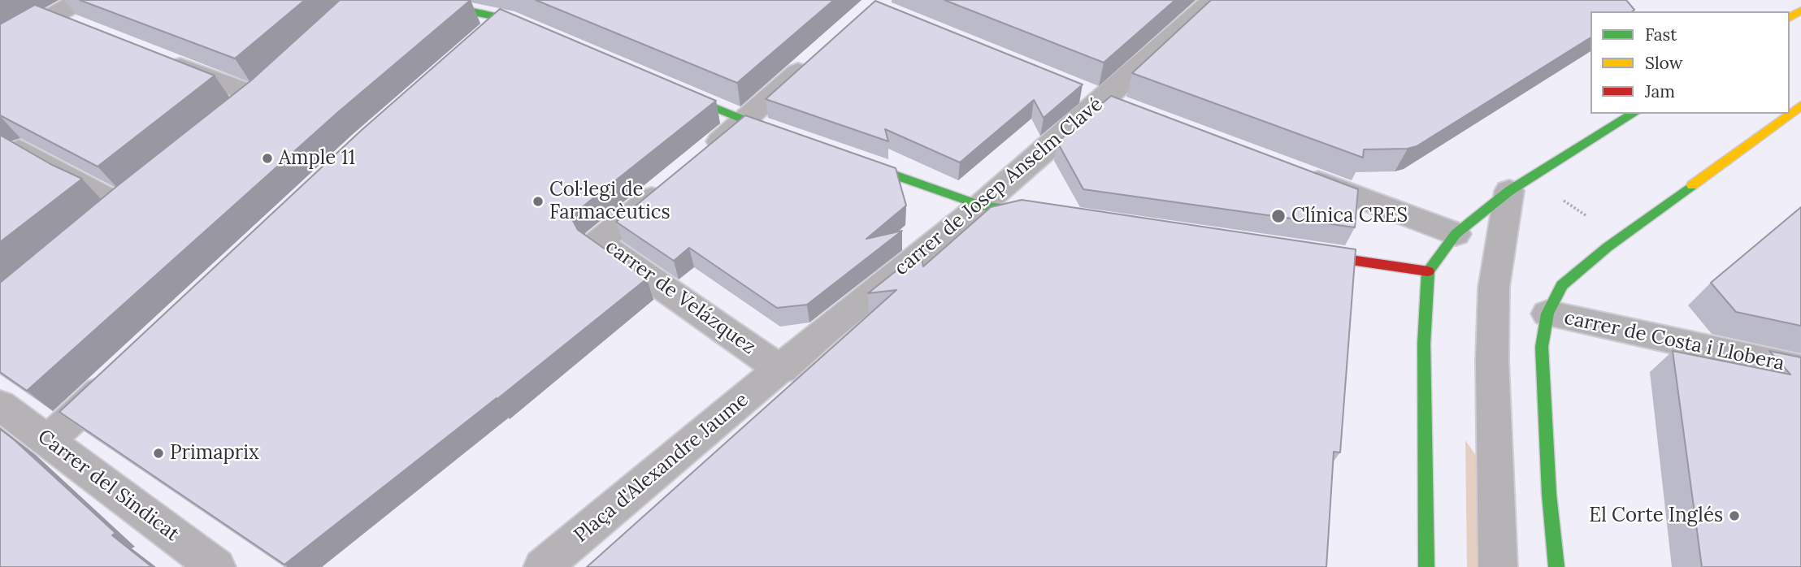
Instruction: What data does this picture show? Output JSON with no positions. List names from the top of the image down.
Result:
{
  "streets": {
    "street": [
      "carrer de Josep Anselm Clavé",
      "carrer de Velázquez",
      "carrer de Costa i Llobera",
      "Plaça d'Alexandre Jaume",
      "Carrer del Sindicat"
    ]
  },
  "crossings": [
    ["carrer de Josep Anselm Clavé", "carrer de Velázquez"],
    ["carrer de Josep Anselm Clavé", "Plaça d'Alexandre Jaume"],
    ["carrer de Velázquez", "Plaça d'Alexandre Jaume"]
  ],
  "places": [
    "Ample 11",
    "Col·legi de Farmacèutics",
    "Clínica CRES",
    "Primaprix",
    "El Corte Inglés"
  ],
  "legend": ["Fast", "Slow", "Jam"]
}
